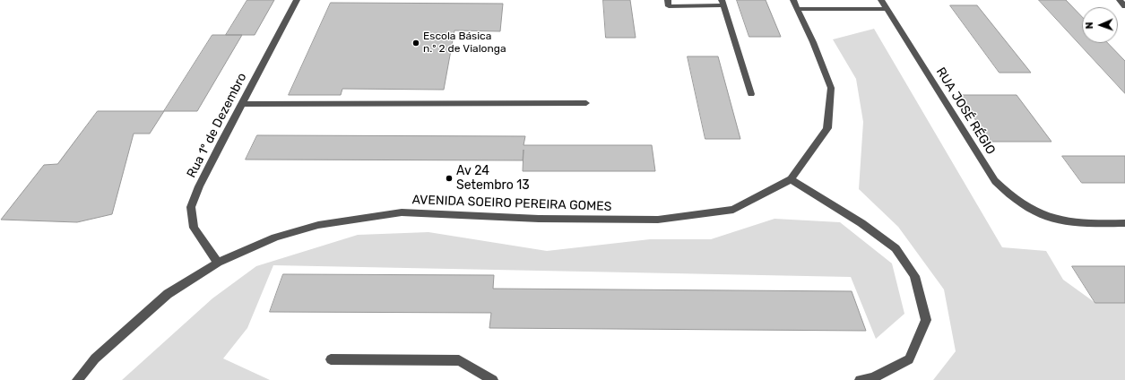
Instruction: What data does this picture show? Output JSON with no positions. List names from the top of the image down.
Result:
{
  "streets": {
    "street": ["RUA JOSÉ RÉGIO", "Rua 1º de Dezembro", "AVENIDA SOEIRO PEREIRA GOMES"]
  },
  "crossings": [
    ["Rua 1º de Dezembro", "AVENIDA SOEIRO PEREIRA GOMES"]
  ],
  "places": ["Escola Básica n.º 2 de Vialonga", "Av 24 Setembro 13"],
  "north": "left"
}
